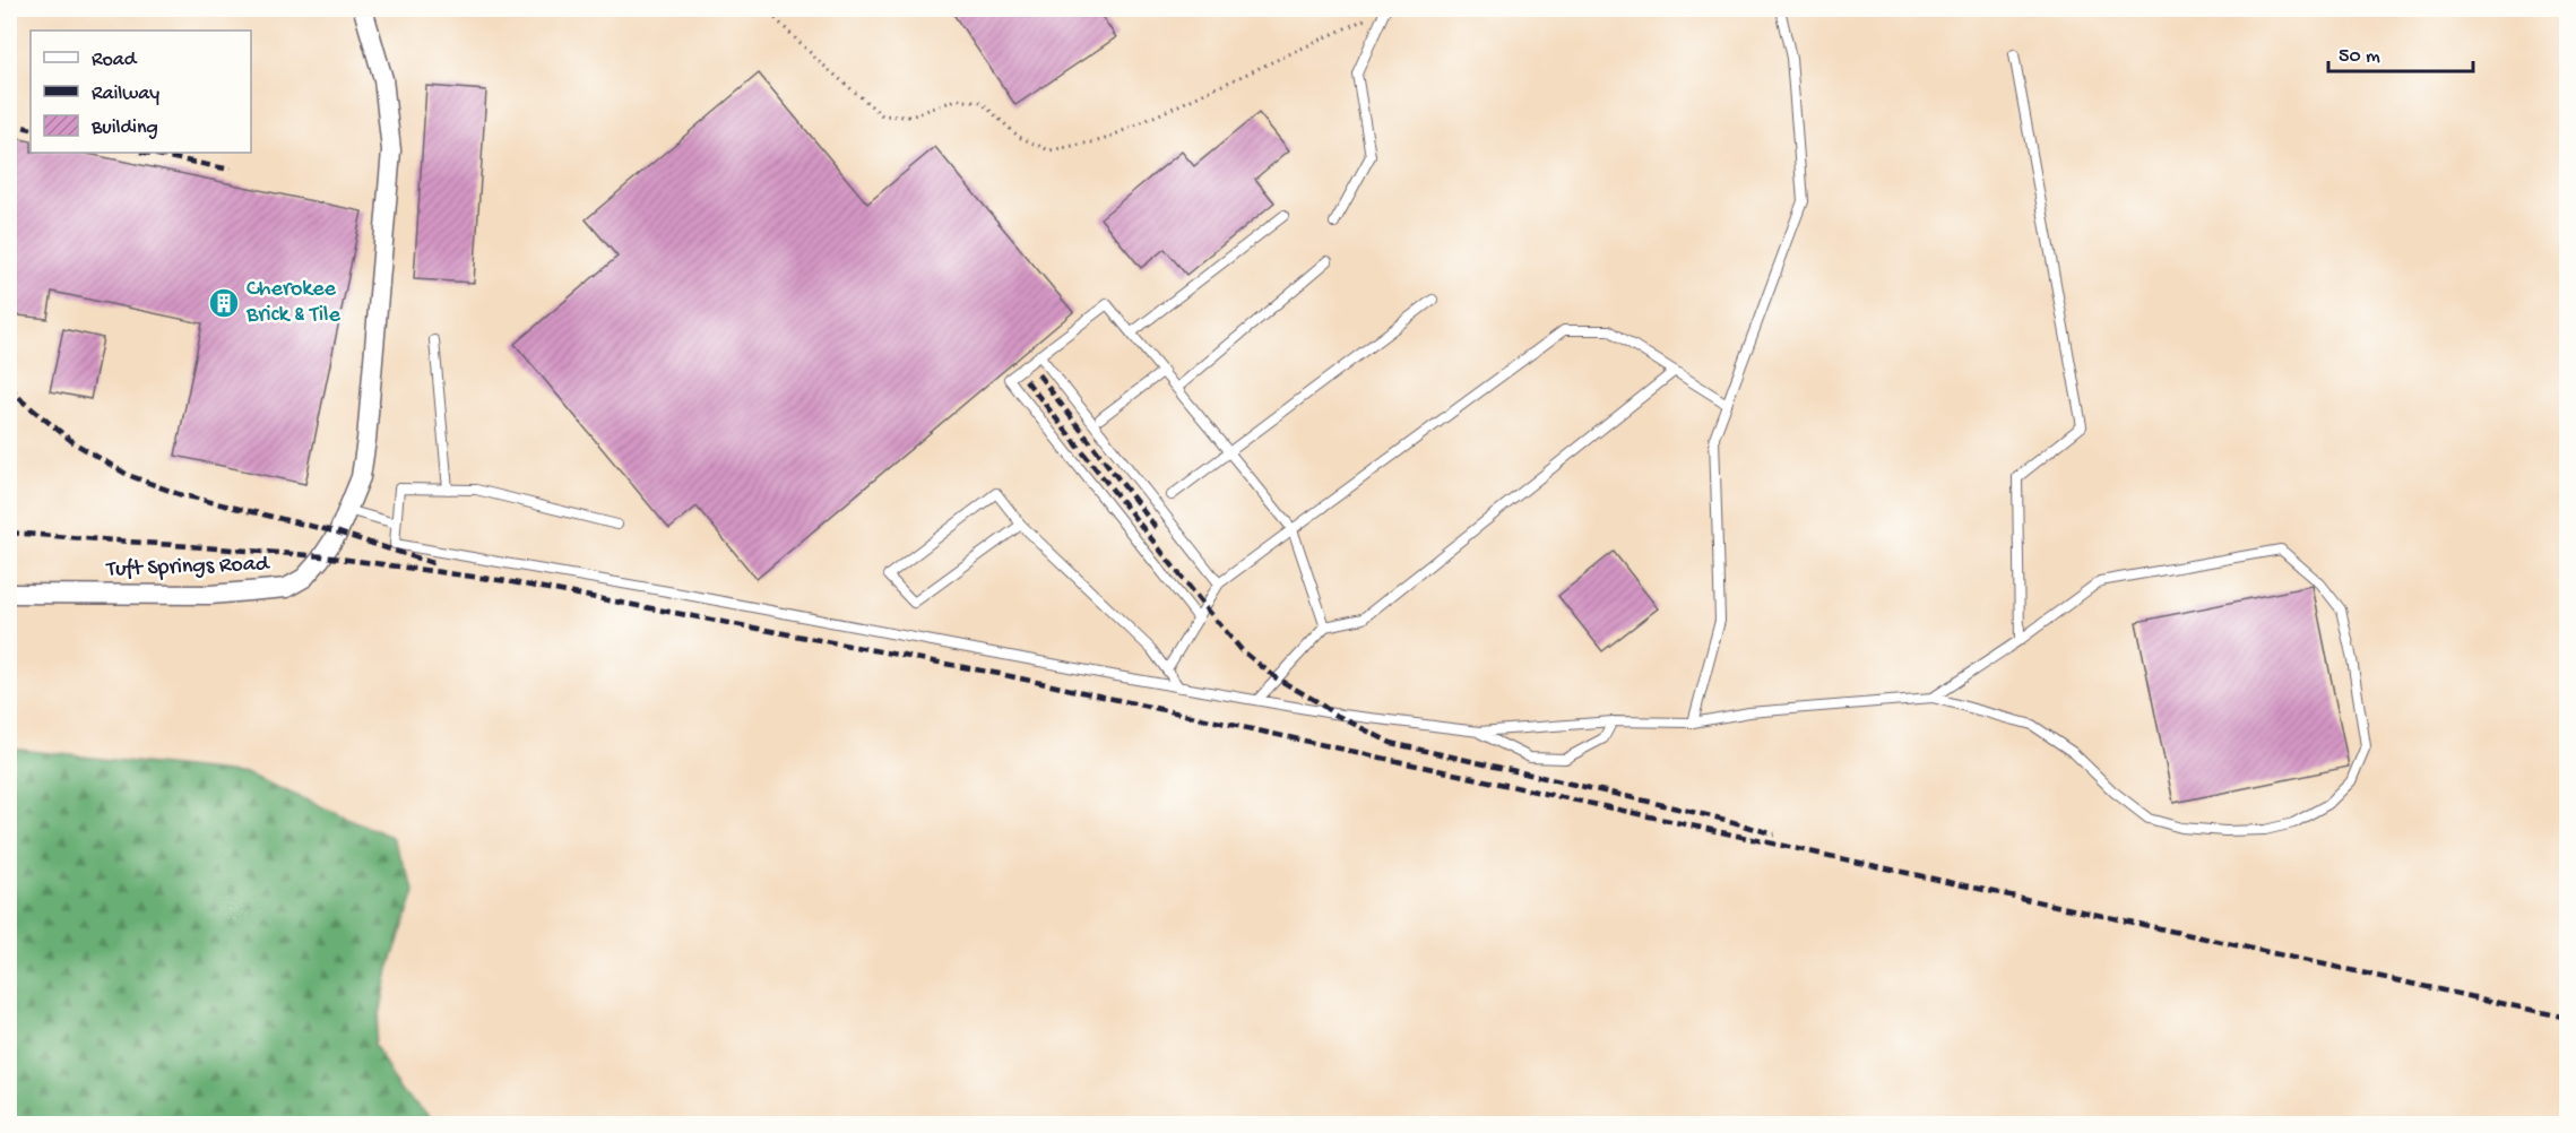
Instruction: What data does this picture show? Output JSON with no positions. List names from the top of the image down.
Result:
{
  "streets": {
    "street": ["Tuft Springs Road"]
  },
  "places": {
    "building": ["Cherokee Brick & Tile"]
  },
  "legend": ["Road", "Railway", "Building"],
  "scale_bar": "50 m"
}
